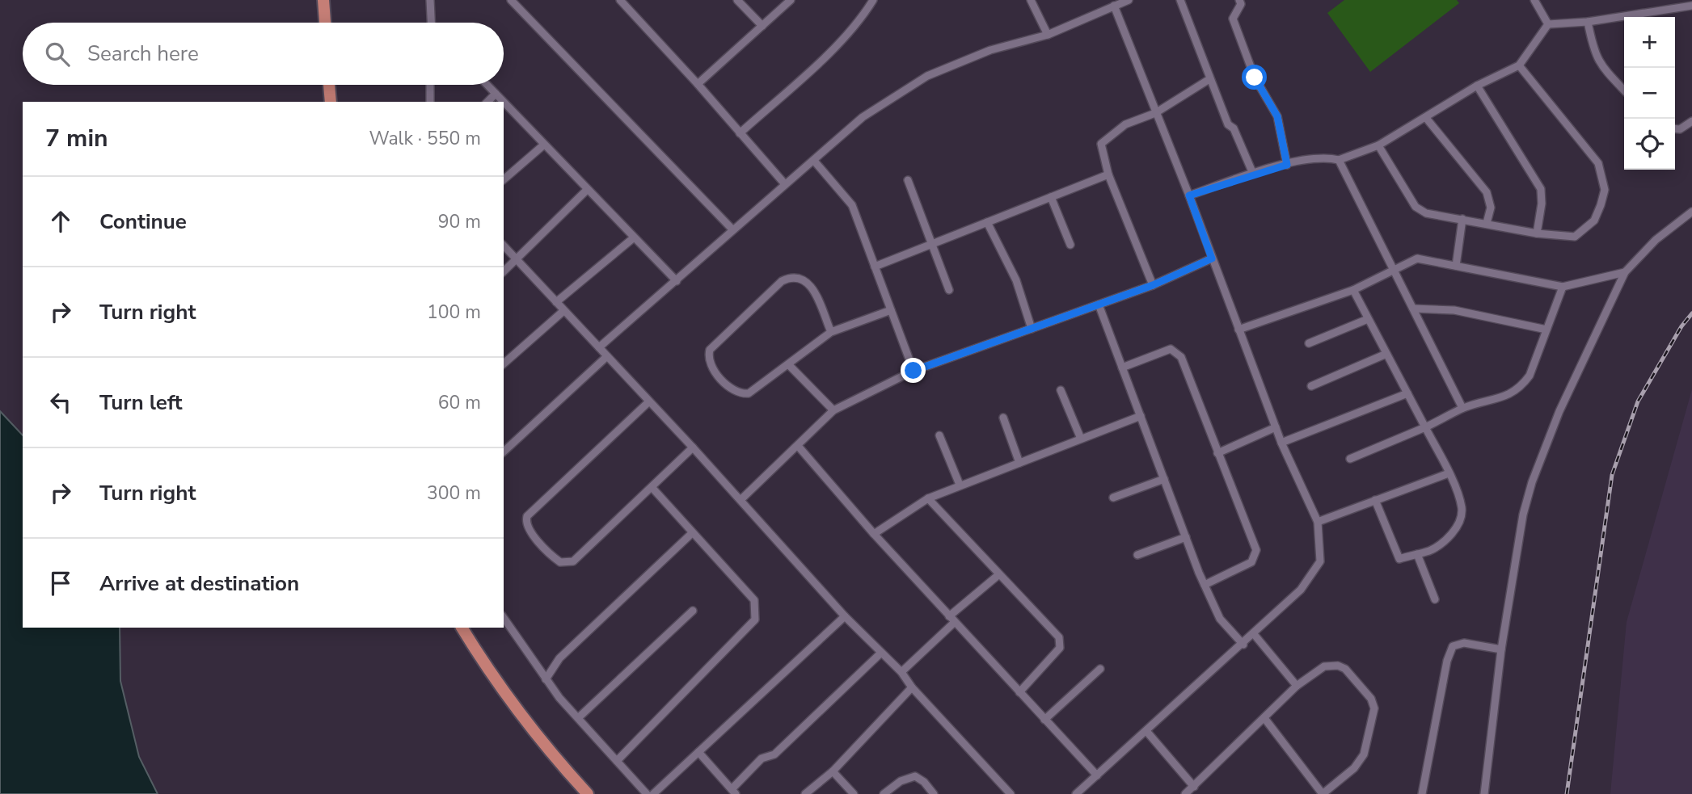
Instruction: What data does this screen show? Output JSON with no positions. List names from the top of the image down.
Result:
{
  "page": {
    "map_buttons": ["+", "−"],
    "search": "Search here",
    "heading": ["7 min", "Walk · 550 m"],
    "list": [
      ["Continue", "90 m"],
      ["Turn right", "100 m"],
      ["Turn left", "60 m"],
      ["Turn right", "300 m"],
      "Arrive at destination"
    ]
  }
}
